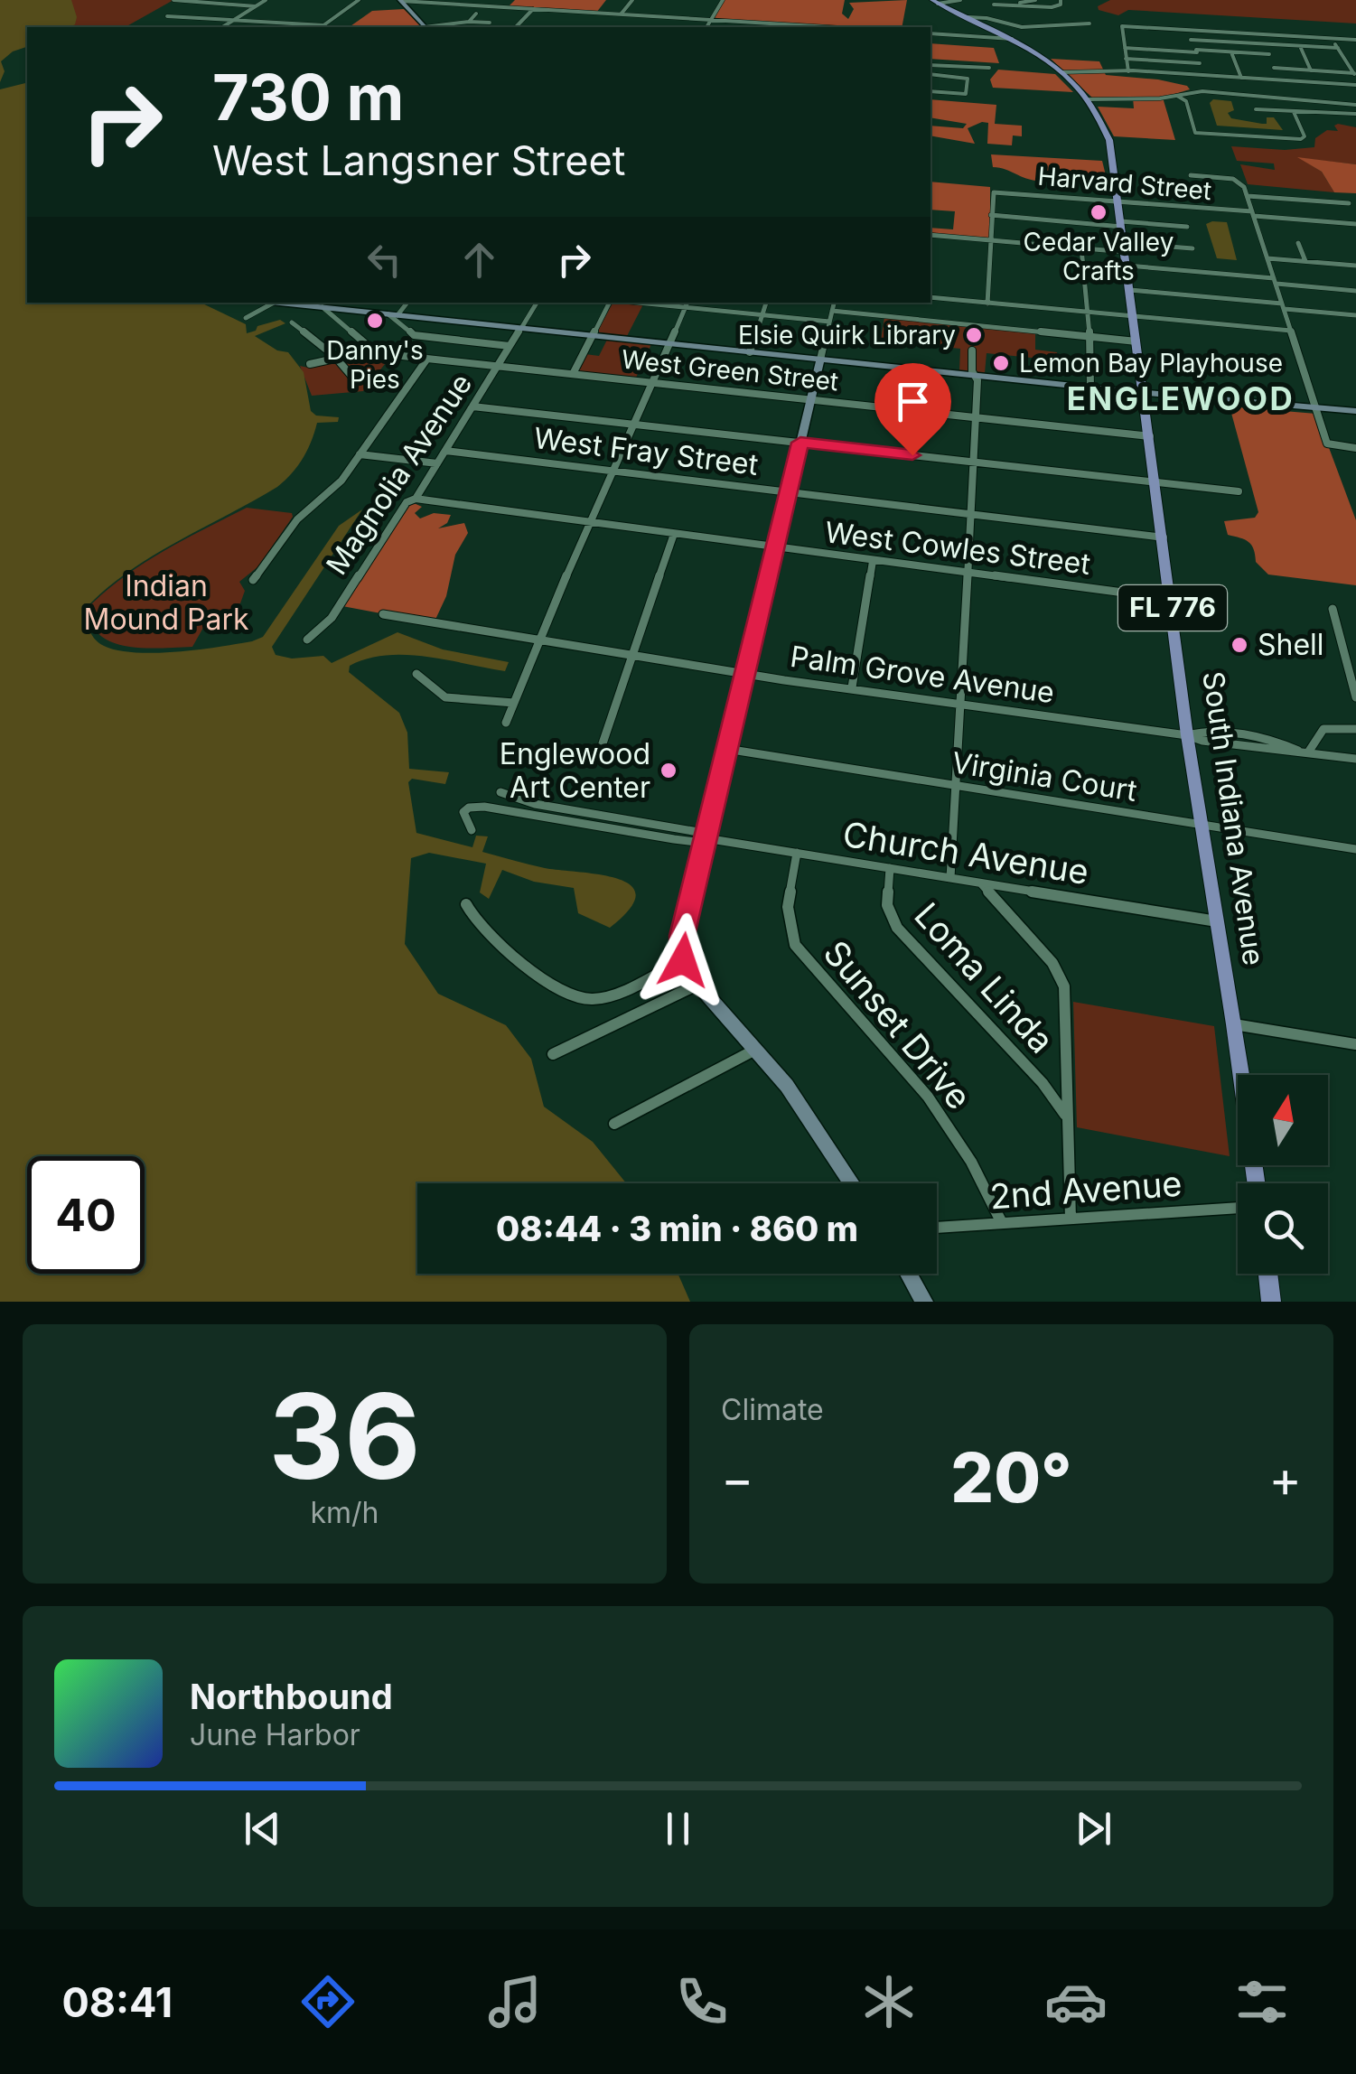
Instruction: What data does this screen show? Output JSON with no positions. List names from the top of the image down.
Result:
{
  "streets": {
    "main road": ["FL 776", "South Indiana Avenue"],
    "street": [
      "Harvard Street",
      "West Green Street",
      "West Fray Street",
      "Magnolia Avenue",
      "West Cowles Street",
      "Palm Grove Avenue",
      "Virginia Court",
      "Church Avenue",
      "Loma Linda",
      "Sunset Drive",
      "2nd Avenue"
    ]
  },
  "crossings": [
    ["Harvard Street", "FL 776"],
    ["West Green Street", "Magnolia Avenue"],
    ["West Green Street", "South Indiana Avenue"],
    ["West Fray Street", "Magnolia Avenue"],
    ["West Fray Street", "South Indiana Avenue"],
    ["Magnolia Avenue", "West Cowles Street"],
    ["West Cowles Street", "South Indiana Avenue"],
    ["FL 776", "South Indiana Avenue"],
    ["Palm Grove Avenue", "South Indiana Avenue"],
    ["Virginia Court", "South Indiana Avenue"],
    ["South Indiana Avenue", "Church Avenue"],
    ["Church Avenue", "Loma Linda"],
    ["Church Avenue", "Sunset Drive"],
    ["Sunset Drive", "2nd Avenue"]
  ],
  "districts": ["ENGLEWOOD"],
  "parks": ["Indian Mound Park"],
  "places": [
    "Cedar Valley Crafts",
    "Danny's Pies",
    "Elsie Quirk Library",
    "Lemon Bay Playhouse",
    "Shell",
    "Englewood Art Center"
  ],
  "north": "top",
  "page": {
    "turn": ["730 m", "West Langsner Street"],
    "limit": "40",
    "trip": "08:44 · 3 min · 860 m",
    "tile": [
      ["36", "km/h"],
      "Climate"
    ],
    "heat": ["−", "20°", "+"],
    "song": ["Northbound", "June Harbor"],
    "tabs": "08:41"
  }
}
